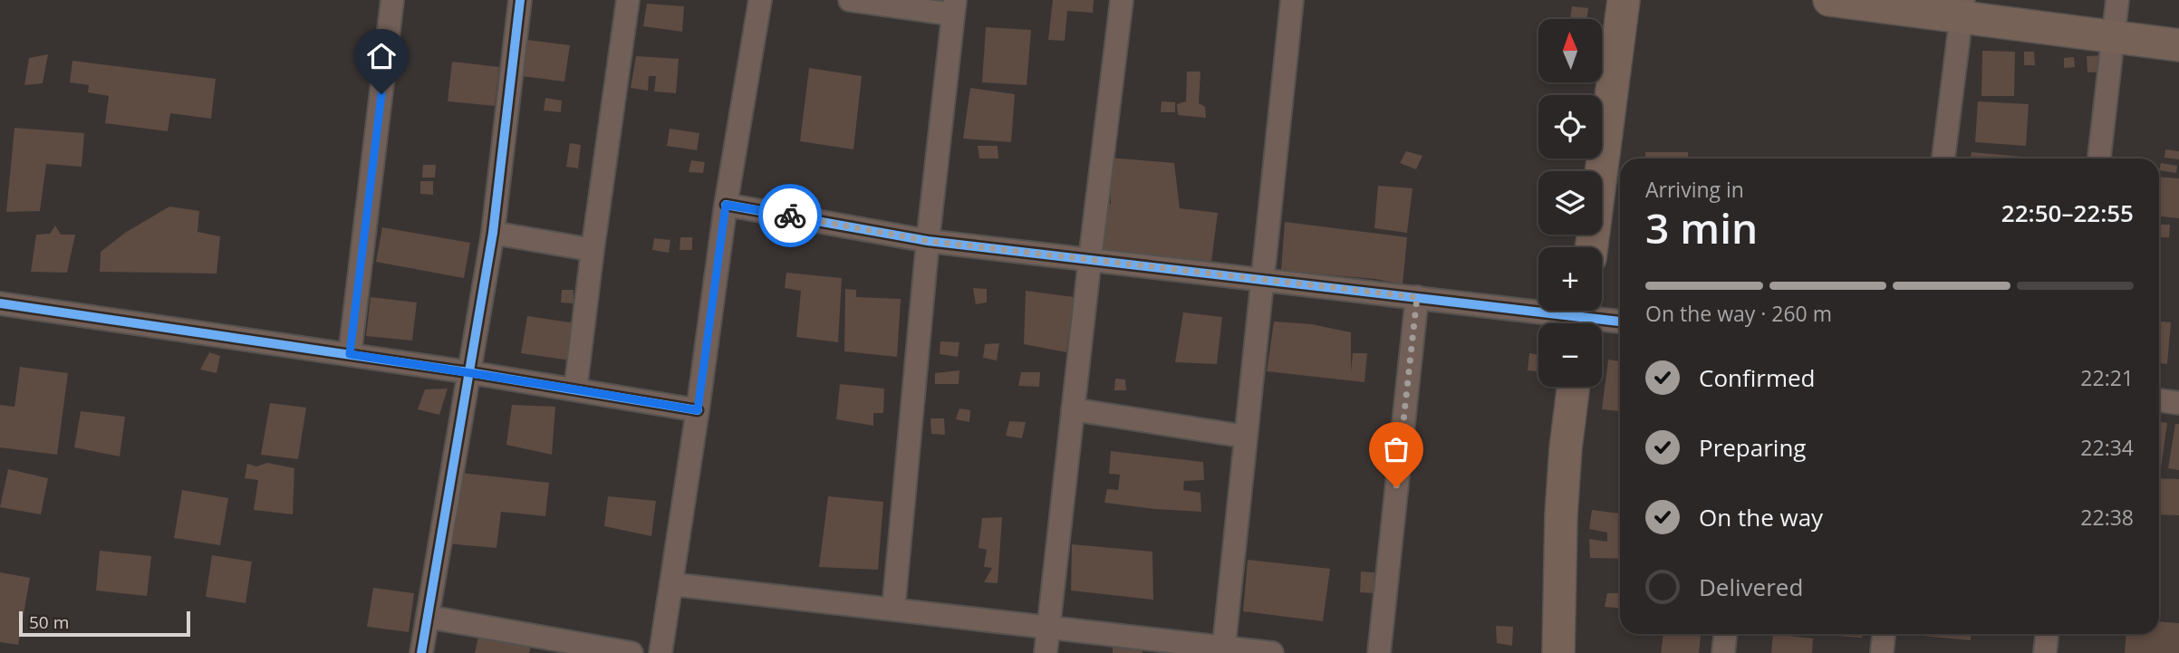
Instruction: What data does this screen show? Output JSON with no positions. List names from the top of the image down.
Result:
{
  "scale_bar": "50 m",
  "north": "top",
  "page": {
    "map_buttons": ["+", "−"],
    "heading": ["3 min", "Arriving in", "22:50–22:55"],
    "bar": "On the way · 260 m",
    "list": [
      ["Confirmed", "22:21"],
      ["Preparing", "22:34"],
      ["On the way", "22:38"],
      "Delivered"
    ],
    "scale": "50 m"
  }
}
